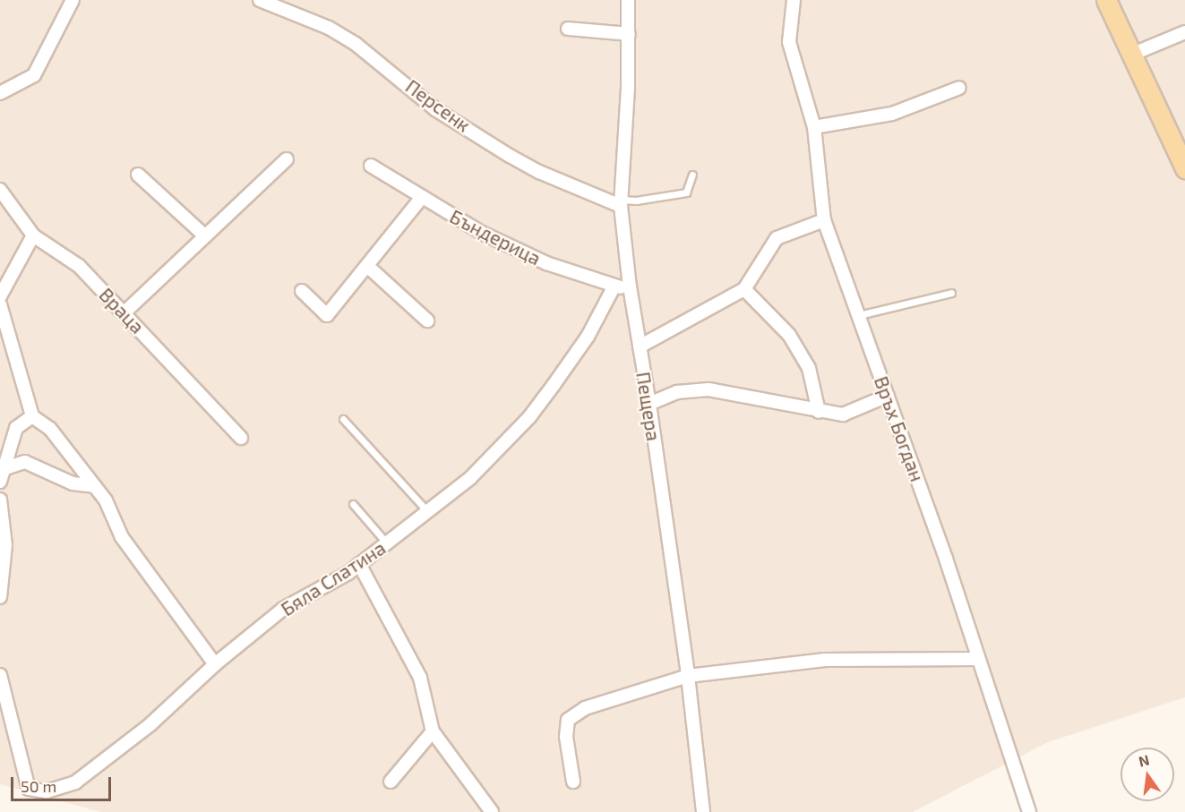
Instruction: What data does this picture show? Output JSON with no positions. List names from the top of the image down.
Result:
{
  "streets": {
    "street": [
      "Персенк",
      "Бъндерица",
      "Враца",
      "Пещера",
      "Връх Богдан",
      "Бяла Слатина"
    ]
  },
  "crossings": [
    ["Персенк", "Пещера"],
    ["Бъндерица", "Пещера"],
    ["Бъндерица", "Бяла Слатина"]
  ],
  "scale_bar": "50 m",
  "north": "top"
}
